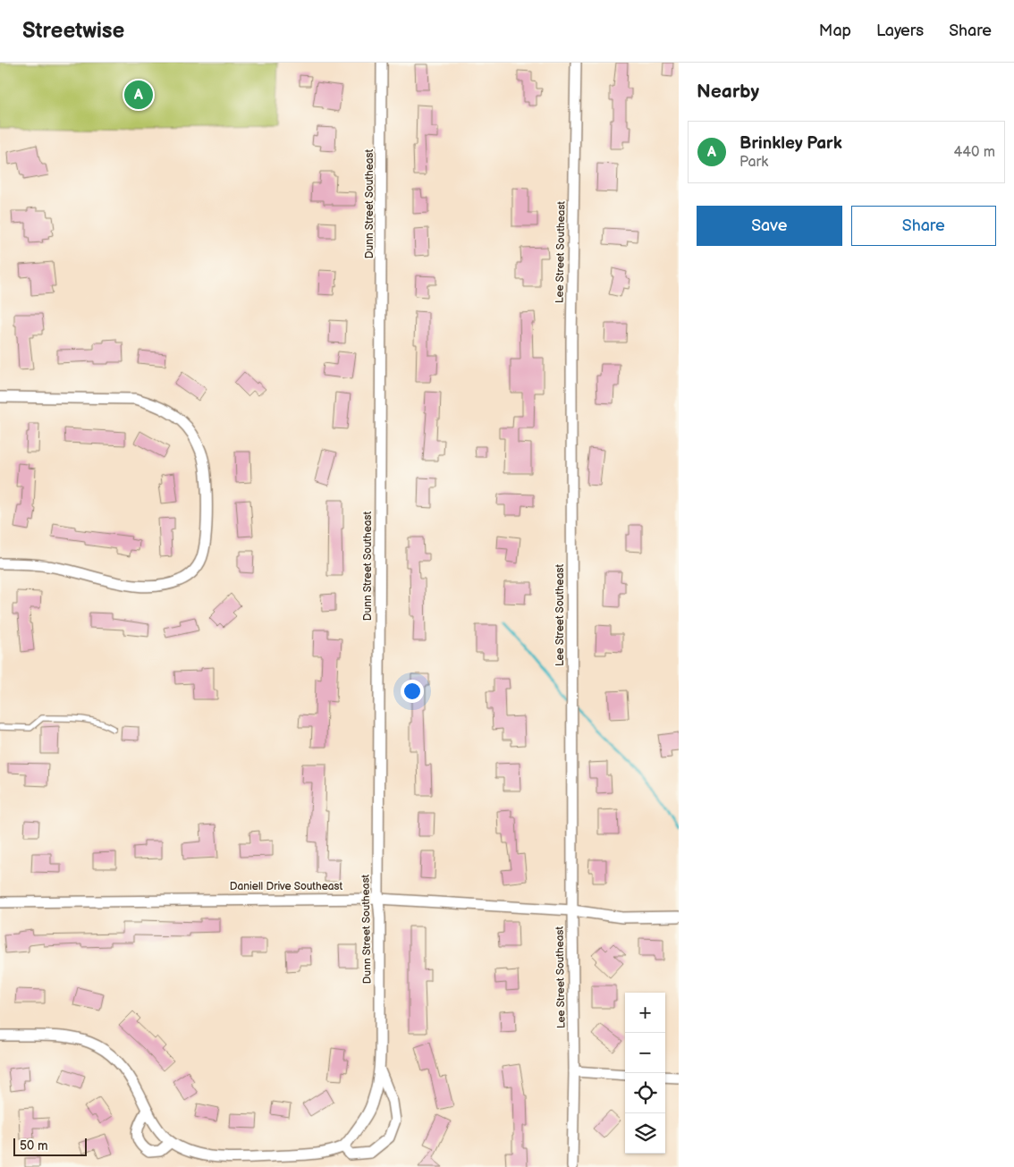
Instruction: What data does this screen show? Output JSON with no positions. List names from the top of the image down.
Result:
{
  "streets": {
    "street": ["Dunn Street Southeast", "Lee Street Southeast", "Daniell Drive Southeast"]
  },
  "crossings": [
    ["Dunn Street Southeast", "Daniell Drive Southeast"],
    ["Lee Street Southeast", "Daniell Drive Southeast"]
  ],
  "scale_bar": "50 m",
  "page": {
    "header": "Streetwise",
    "nav": ["Map", "Layers", "Share"],
    "heading": "Nearby",
    "pins": "A",
    "list": [
      {
        "mark": "A",
        "name": "Brinkley Park",
        "note": "Park",
        "value": "440 m"
      }
    ],
    "buttons": ["Save", "Share"],
    "map_buttons": ["+", "−"],
    "scale": "50 m"
  }
}
